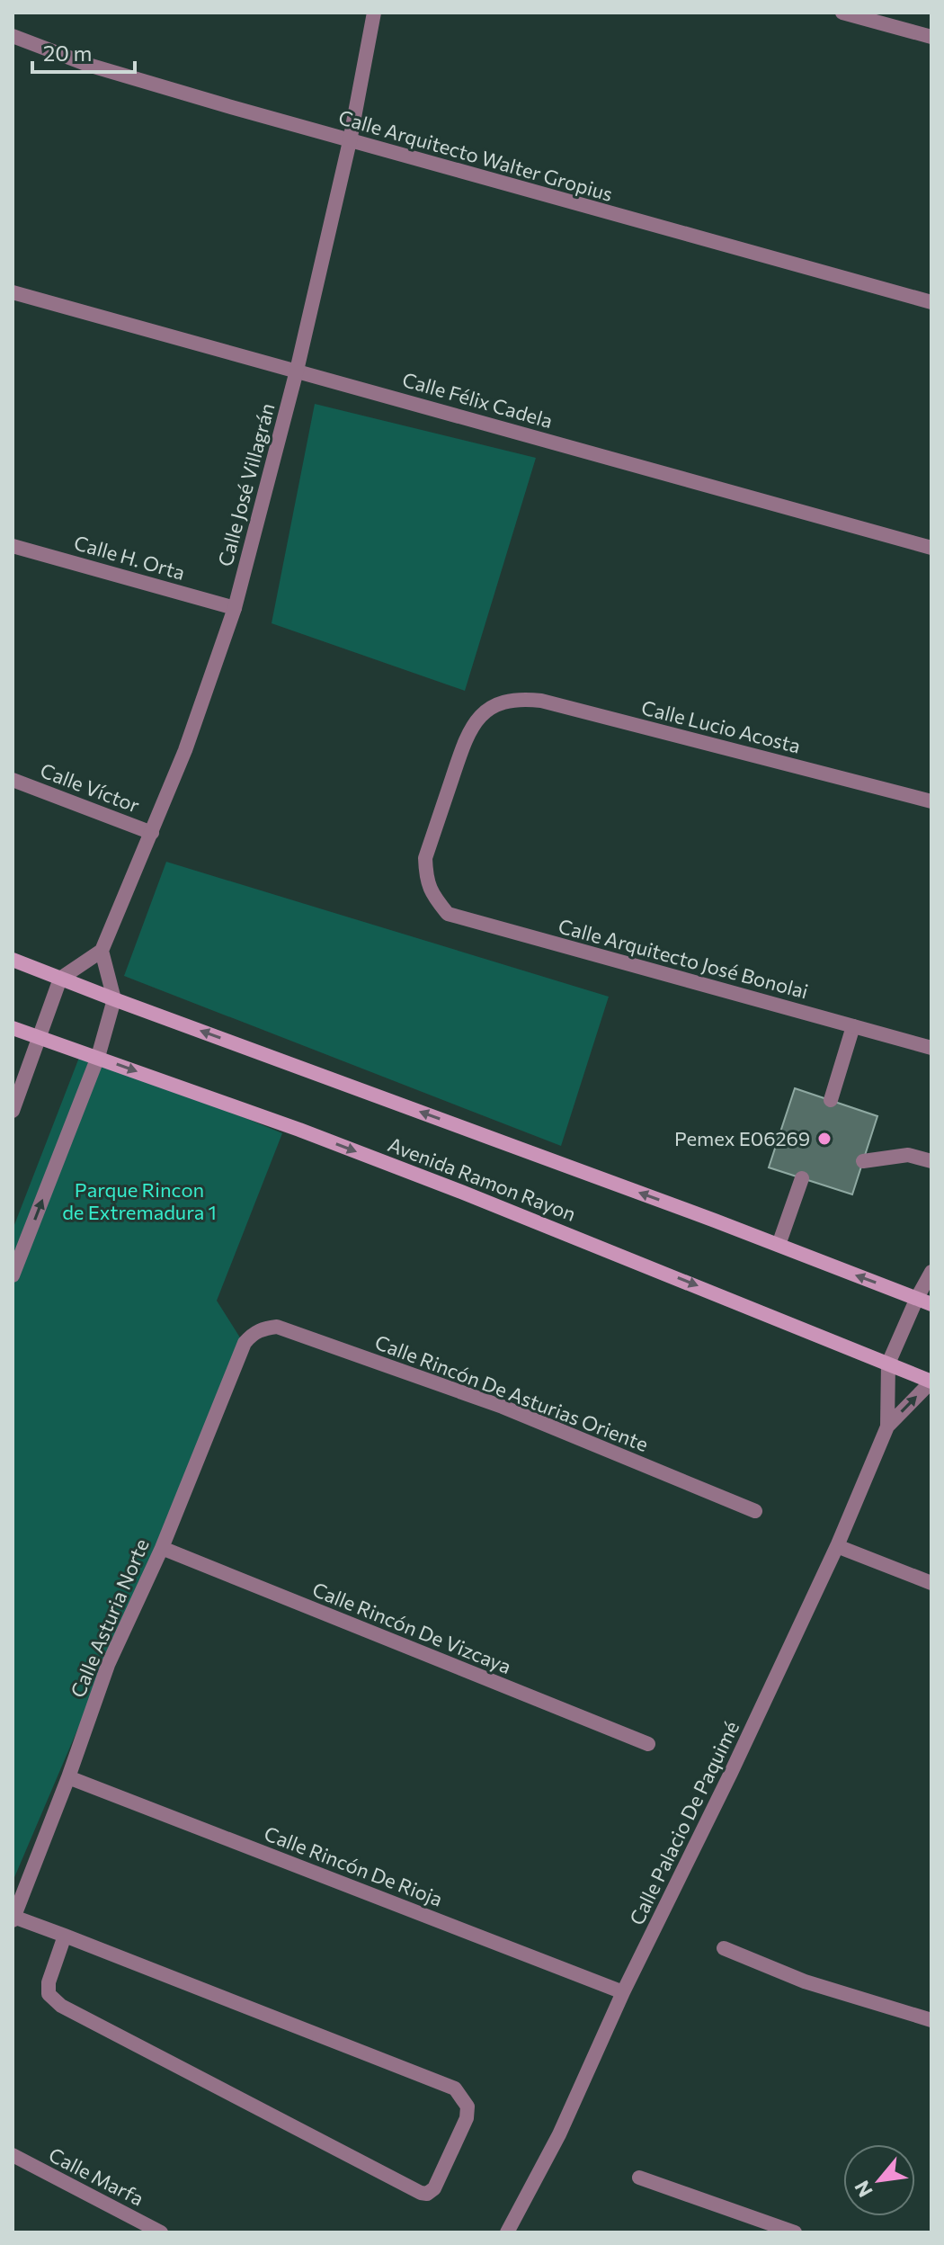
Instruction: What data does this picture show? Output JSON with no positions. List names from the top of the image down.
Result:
{
  "streets": {
    "main road": ["Avenida Ramon Rayon"],
    "street": [
      "Calle Arquitecto Walter Gropius",
      "Calle Félix Cadela",
      "Calle José Villagrán",
      "Calle H. Orta",
      "Calle Lucio Acosta",
      "Calle Víctor",
      "Calle Arquitecto José Bonolai",
      "Calle Rincón De Asturias Oriente",
      "Calle Asturia Norte",
      "Calle Rincón De Vizcaya",
      "Calle Palacio De Paquimé",
      "Calle Rincón De Rioja",
      "Calle Marfa"
    ]
  },
  "crossings": [
    ["Calle Arquitecto Walter Gropius", "Calle José Villagrán"],
    ["Calle Félix Cadela", "Calle José Villagrán"],
    ["Calle José Villagrán", "Calle H. Orta"],
    ["Calle José Villagrán", "Calle Víctor"],
    ["Calle Lucio Acosta", "Calle Arquitecto José Bonolai"],
    ["Avenida Ramon Rayon", "Calle Palacio De Paquimé"],
    ["Calle Rincón De Asturias Oriente", "Calle Asturia Norte"],
    ["Calle Asturia Norte", "Calle Rincón De Vizcaya"],
    ["Calle Asturia Norte", "Calle Rincón De Rioja"],
    ["Calle Palacio De Paquimé", "Calle Rincón De Rioja"]
  ],
  "parks": ["Parque Rincon de Extremadura 1"],
  "places": ["Pemex E06269"],
  "scale_bar": "20 m",
  "north": "bottom left"
}
